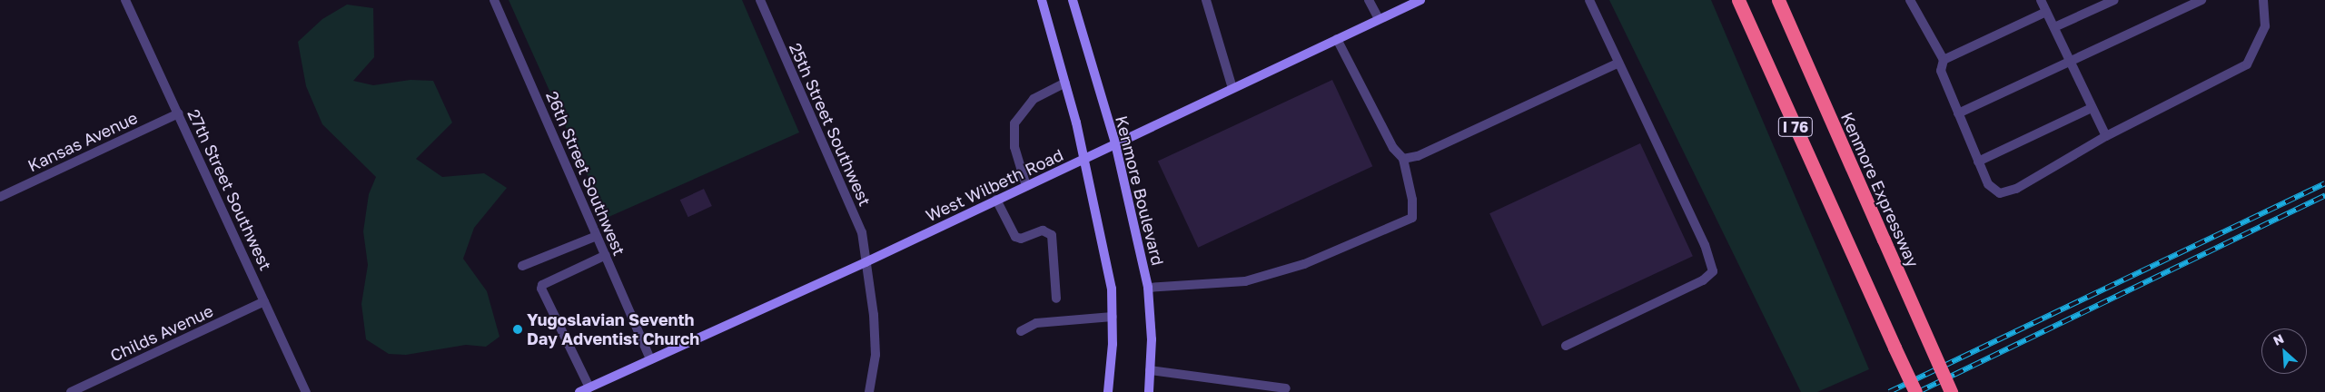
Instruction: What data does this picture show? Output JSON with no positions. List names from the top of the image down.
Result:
{
  "streets": {
    "highway": ["I 76", "Kenmore Expressway"],
    "main road": ["West Wilbeth Road", "Kenmore Boulevard"],
    "street": [
      "25th Street Southwest",
      "Kansas Avenue",
      "26th Street Southwest",
      "27th Street Southwest",
      "Childs Avenue"
    ]
  },
  "crossings": [
    ["25th Street Southwest", "West Wilbeth Road"],
    ["Kansas Avenue", "27th Street Southwest"],
    ["26th Street Southwest", "West Wilbeth Road"],
    ["West Wilbeth Road", "Kenmore Boulevard"],
    ["27th Street Southwest", "Childs Avenue"]
  ],
  "places": ["Yugoslavian Seventh Day Adventist Church"],
  "north": "top left"
}
